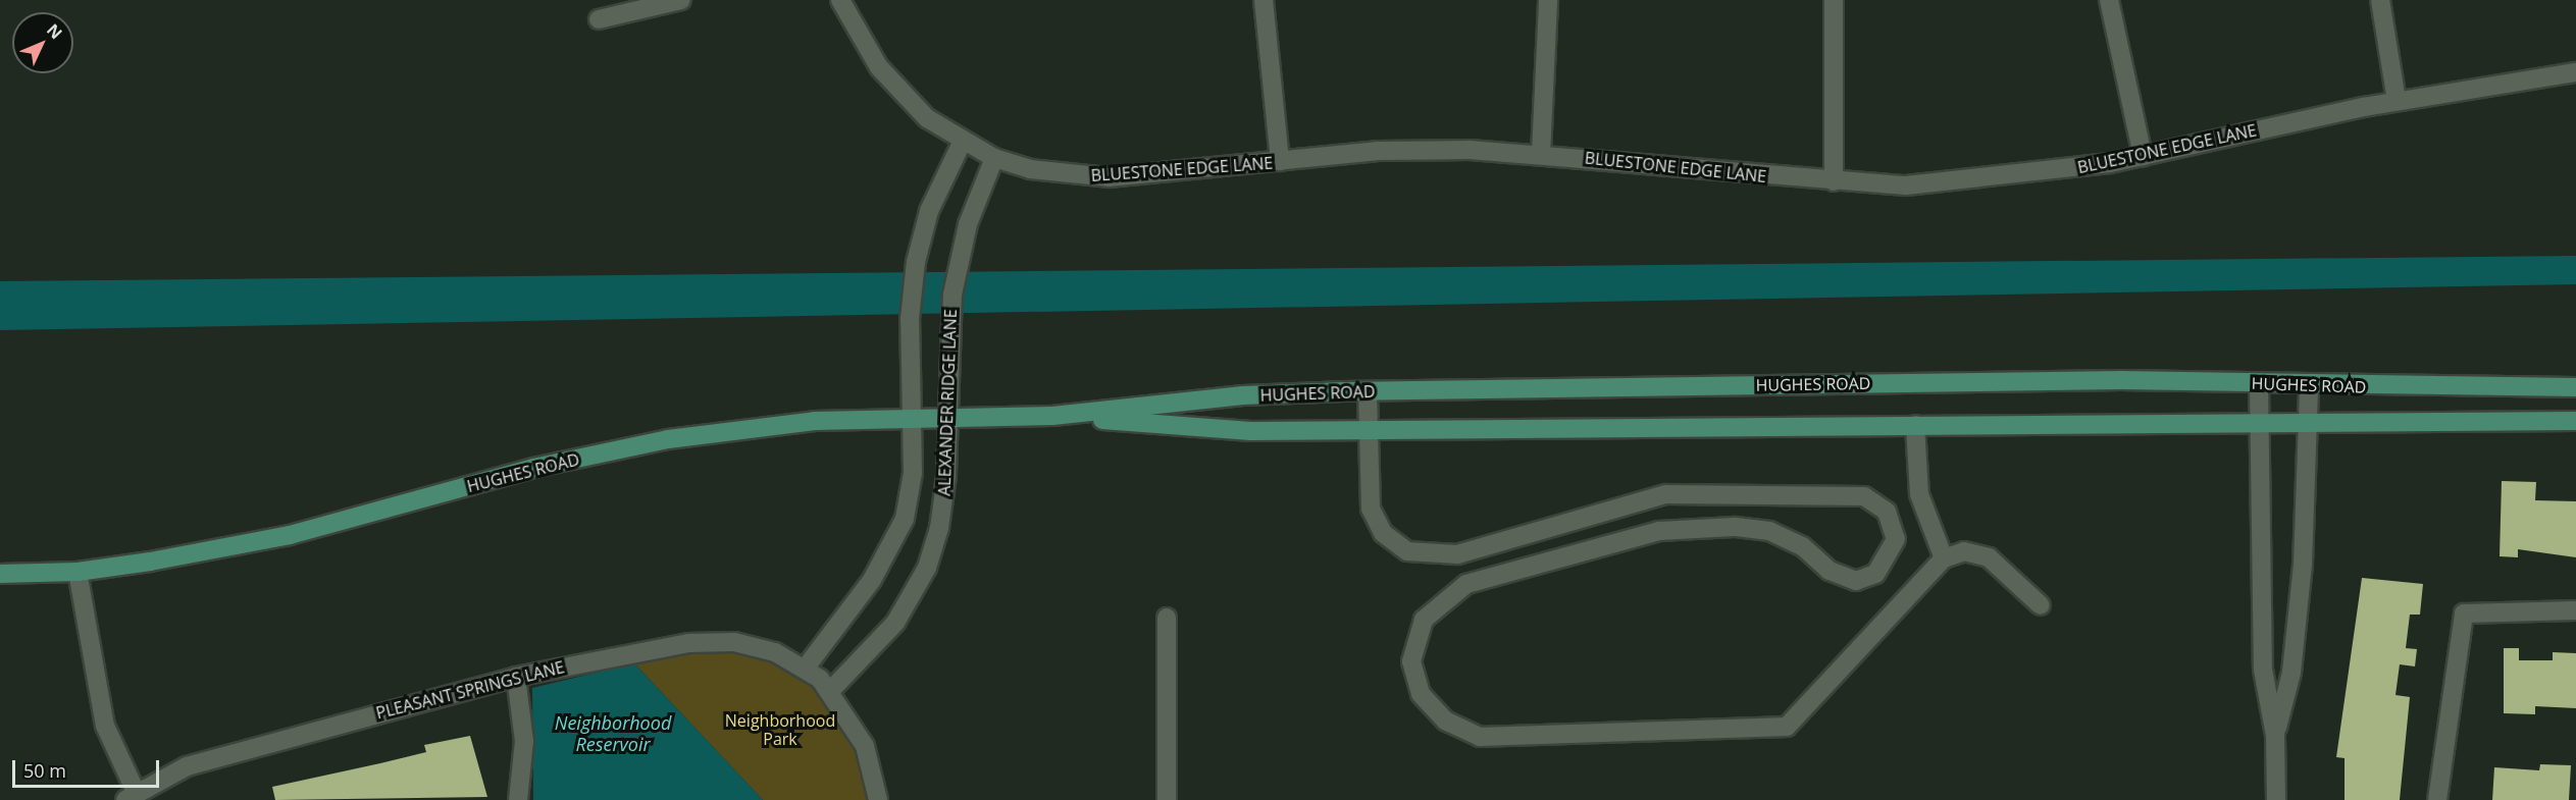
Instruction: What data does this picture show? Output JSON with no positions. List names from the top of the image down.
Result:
{
  "streets": {
    "main road": ["HUGHES ROAD"],
    "street": ["BLUESTONE EDGE LANE", "ALEXANDER RIDGE LANE", "PLEASANT SPRINGS LANE"]
  },
  "crossings": [
    ["BLUESTONE EDGE LANE", "ALEXANDER RIDGE LANE"],
    ["HUGHES ROAD", "ALEXANDER RIDGE LANE"],
    ["ALEXANDER RIDGE LANE", "PLEASANT SPRINGS LANE"]
  ],
  "water": ["Neighborhood Reservoir"],
  "parks": ["Neighborhood Park"],
  "scale_bar": "50 m",
  "north": "top right"
}
